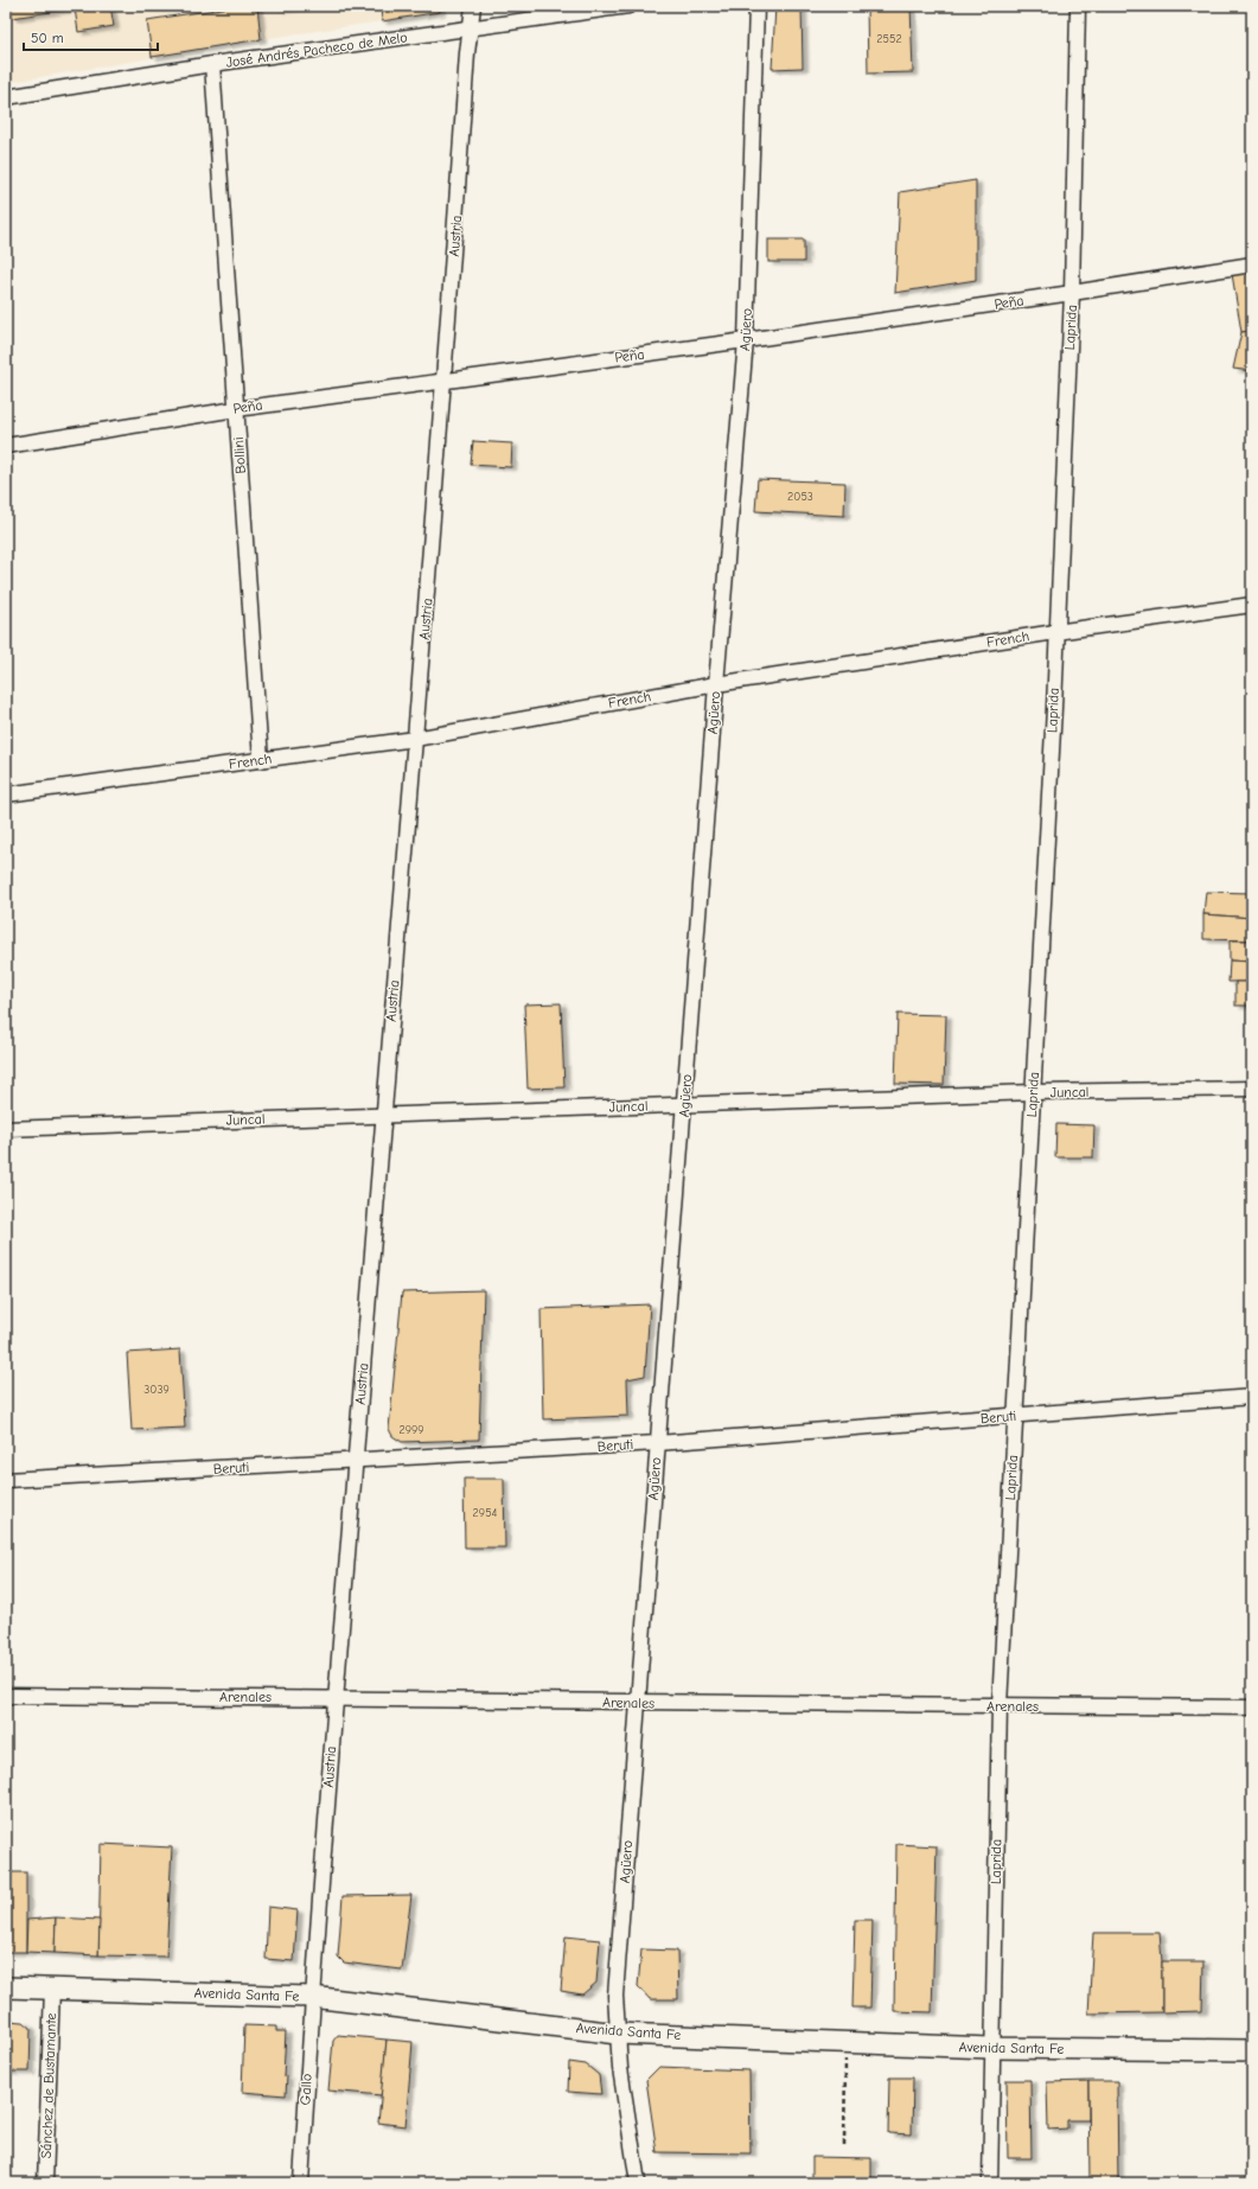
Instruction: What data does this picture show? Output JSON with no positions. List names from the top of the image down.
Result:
{
  "streets": {
    "main road": ["Avenida Santa Fe"],
    "street": [
      "José Andrés Pacheco de Melo",
      "Austria",
      "Peña",
      "Laprida",
      "Agüero",
      "Bollini",
      "French",
      "Juncal",
      "Beruti",
      "Arenales",
      "Sánchez de Bustamante",
      "Gallo"
    ]
  },
  "crossings": [
    ["José Andrés Pacheco de Melo", "Austria"],
    ["José Andrés Pacheco de Melo", "Bollini"],
    ["Austria", "Peña"],
    ["Austria", "French"],
    ["Austria", "Juncal"],
    ["Austria", "Beruti"],
    ["Austria", "Arenales"],
    ["Austria", "Avenida Santa Fe"],
    ["Austria", "Gallo"],
    ["Peña", "Laprida"],
    ["Peña", "Agüero"],
    ["Peña", "Bollini"],
    ["Laprida", "French"],
    ["Laprida", "Juncal"],
    ["Laprida", "Beruti"],
    ["Laprida", "Arenales"],
    ["Laprida", "Avenida Santa Fe"],
    ["Agüero", "French"],
    ["Agüero", "Juncal"],
    ["Agüero", "Beruti"],
    ["Agüero", "Arenales"],
    ["Agüero", "Avenida Santa Fe"],
    ["Bollini", "French"],
    ["Avenida Santa Fe", "Sánchez de Bustamante"],
    ["Avenida Santa Fe", "Gallo"]
  ],
  "house_numbers": [
    "2552",
    "2053",
    "3039",
    "2999",
    "2954"
  ],
  "scale_bar": "50 m"
}
